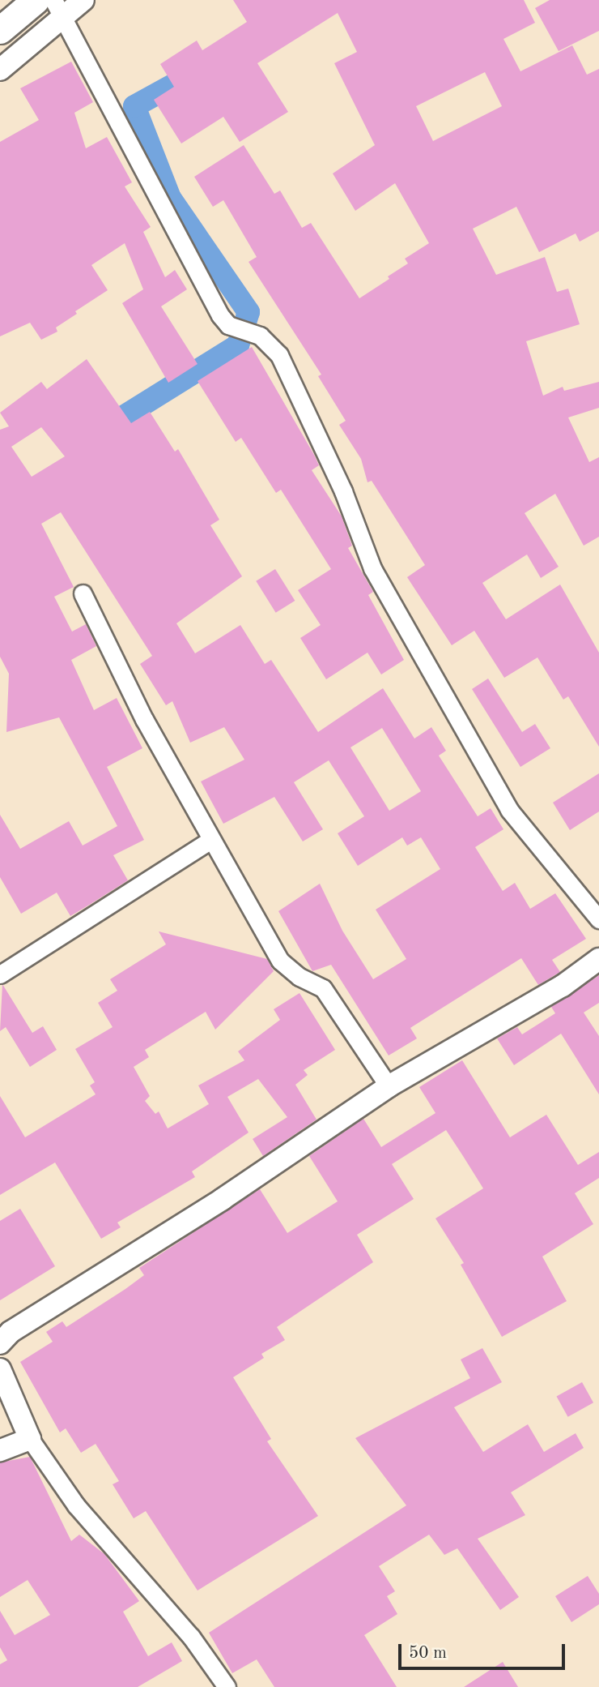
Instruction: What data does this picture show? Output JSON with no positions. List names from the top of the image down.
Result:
{
  "scale_bar": "50 m"
}
